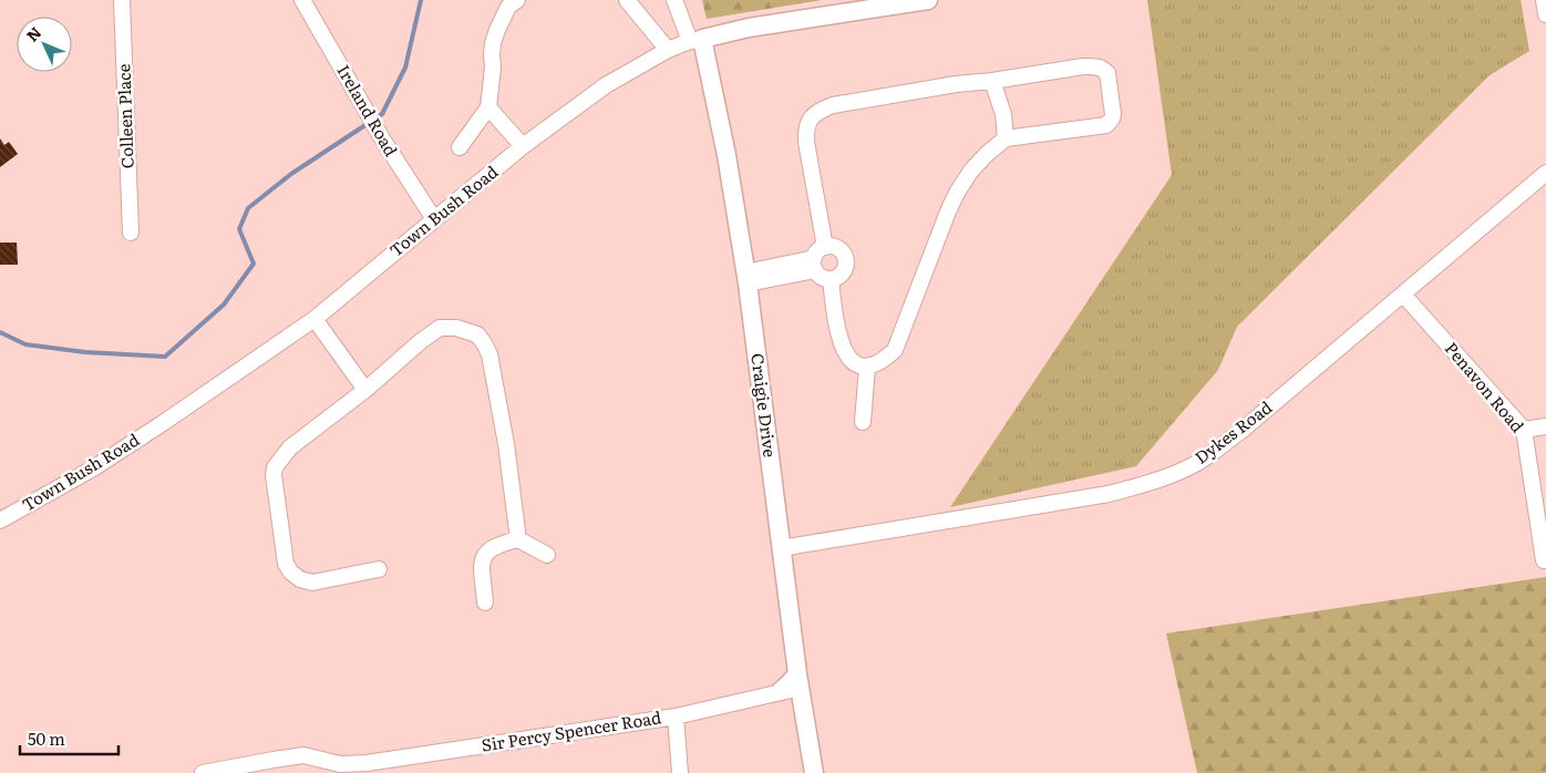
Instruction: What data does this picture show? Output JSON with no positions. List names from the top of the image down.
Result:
{
  "streets": {
    "street": [
      "Ireland Road",
      "Colleen Place",
      "Town Bush Road",
      "Penavon Road",
      "Craigie Drive",
      "Dykes Road",
      "Sir Percy Spencer Road"
    ]
  },
  "crossings": [
    ["Ireland Road", "Town Bush Road"],
    ["Town Bush Road", "Craigie Drive"],
    ["Penavon Road", "Dykes Road"],
    ["Craigie Drive", "Dykes Road"]
  ],
  "scale_bar": "50 m",
  "north": "top left"
}
